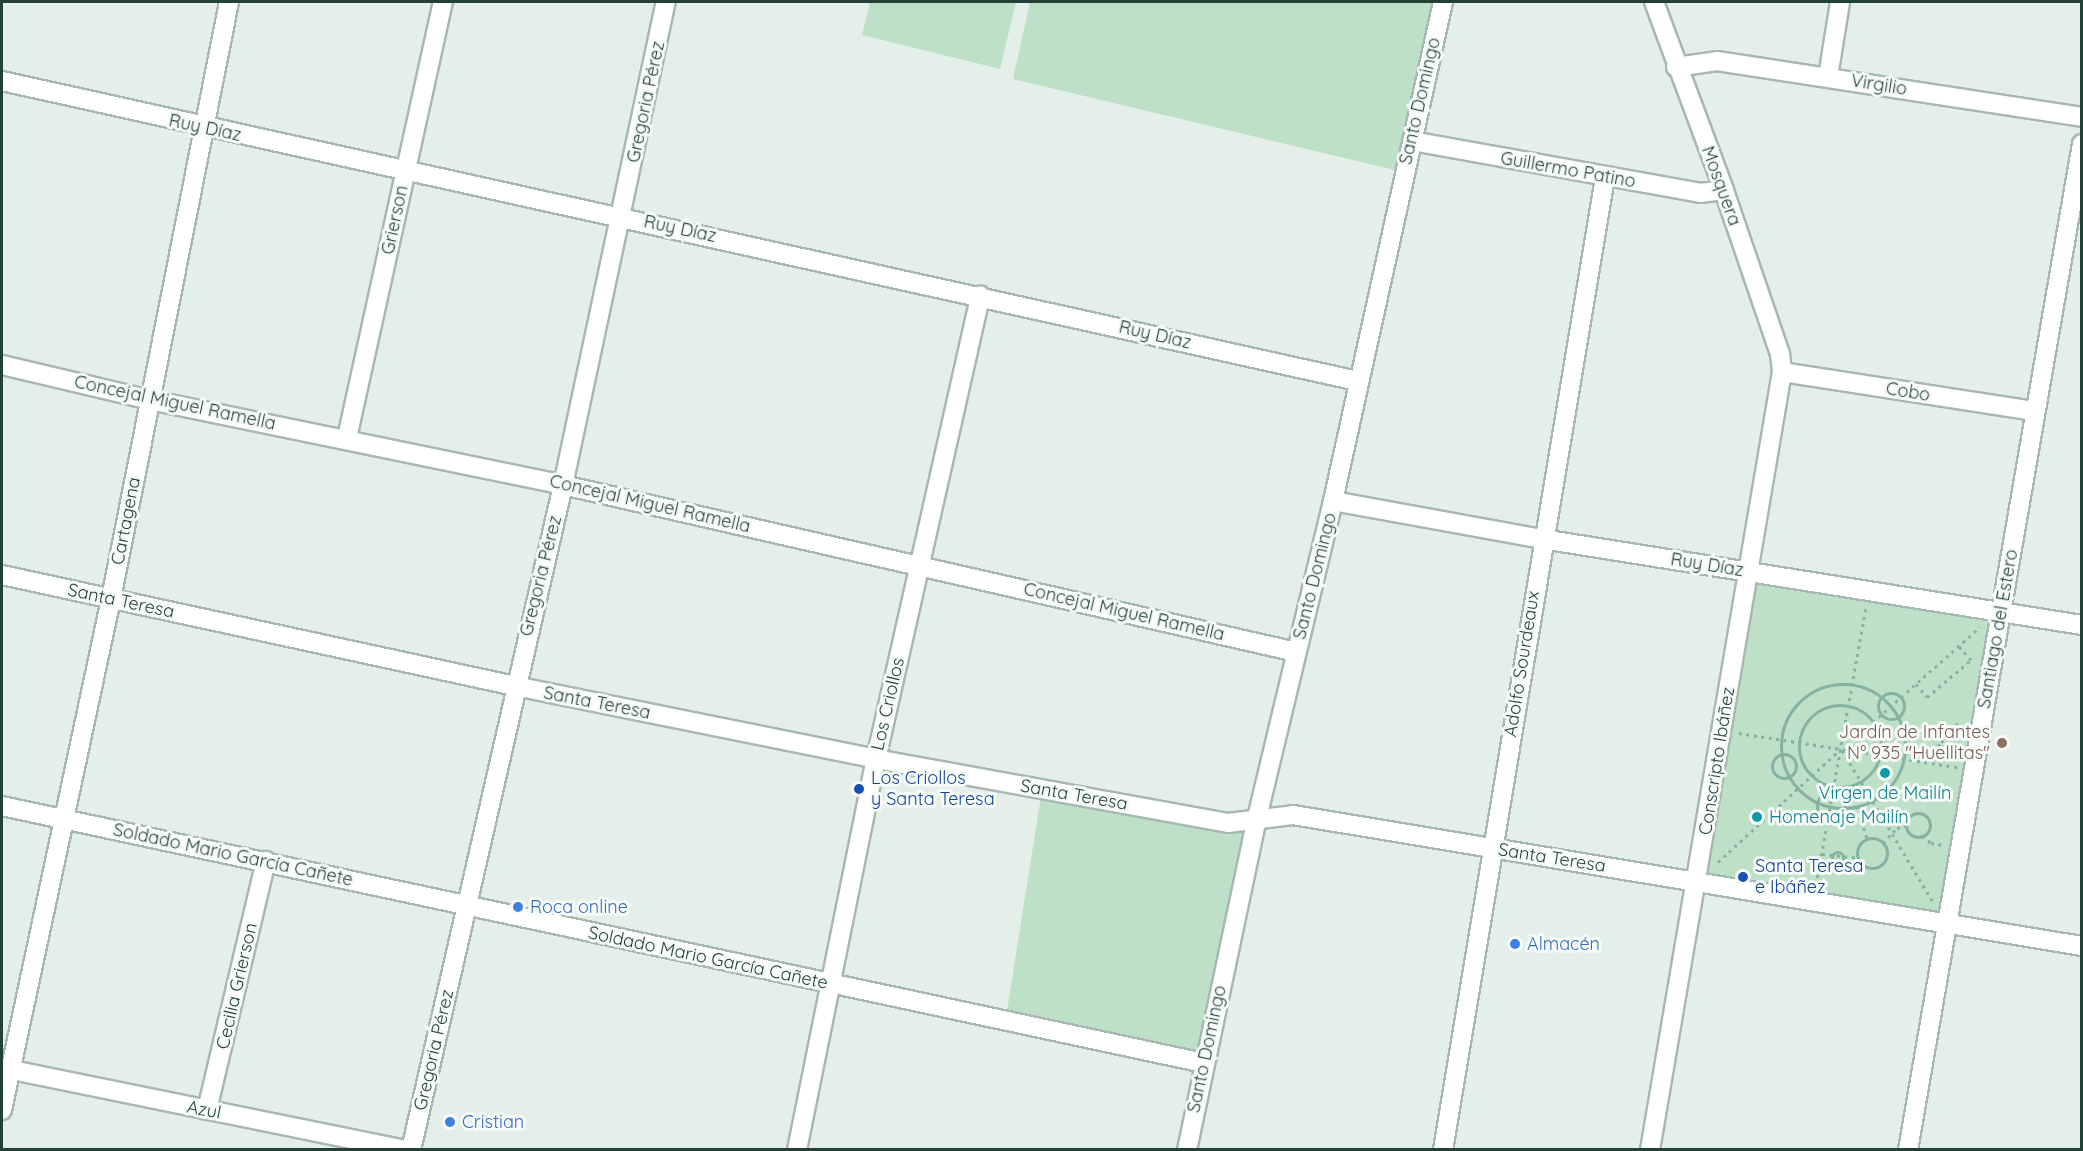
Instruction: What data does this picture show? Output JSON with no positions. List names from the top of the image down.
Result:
{
  "streets": {
    "street": [
      "Virgilio",
      "Santo Domingo",
      "Gregoria Pérez",
      "Ruy Díaz",
      "Guillermo Patino",
      "Mosquera",
      "Grierson",
      "Cobo",
      "Concejal Miguel Ramella",
      "Cartagena",
      "Santa Teresa",
      "Santiago del Estero",
      "Adolfo Sourdeaux",
      "Los Criollos",
      "Conscripto Ibáñez",
      "Soldado Mario García Cañete",
      "Cecilia Grierson",
      "Azul"
    ]
  },
  "crossings": [
    ["Virgilio", "Mosquera"],
    ["Santo Domingo", "Ruy Díaz"],
    ["Santo Domingo", "Guillermo Patino"],
    ["Santo Domingo", "Concejal Miguel Ramella"],
    ["Santo Domingo", "Santa Teresa"],
    ["Santo Domingo", "Soldado Mario García Cañete"],
    ["Gregoria Pérez", "Ruy Díaz"],
    ["Gregoria Pérez", "Concejal Miguel Ramella"],
    ["Gregoria Pérez", "Santa Teresa"],
    ["Gregoria Pérez", "Soldado Mario García Cañete"],
    ["Ruy Díaz", "Grierson"],
    ["Ruy Díaz", "Cartagena"],
    ["Ruy Díaz", "Santiago del Estero"],
    ["Ruy Díaz", "Adolfo Sourdeaux"],
    ["Ruy Díaz", "Los Criollos"],
    ["Ruy Díaz", "Conscripto Ibáñez"],
    ["Guillermo Patino", "Mosquera"],
    ["Guillermo Patino", "Adolfo Sourdeaux"],
    ["Mosquera", "Cobo"],
    ["Mosquera", "Conscripto Ibáñez"],
    ["Grierson", "Concejal Miguel Ramella"],
    ["Cobo", "Santiago del Estero"],
    ["Cobo", "Conscripto Ibáñez"],
    ["Concejal Miguel Ramella", "Cartagena"],
    ["Concejal Miguel Ramella", "Los Criollos"],
    ["Cartagena", "Santa Teresa"],
    ["Cartagena", "Soldado Mario García Cañete"],
    ["Cartagena", "Azul"],
    ["Santa Teresa", "Santiago del Estero"],
    ["Santa Teresa", "Adolfo Sourdeaux"],
    ["Santa Teresa", "Los Criollos"],
    ["Santa Teresa", "Conscripto Ibáñez"],
    ["Los Criollos", "Soldado Mario García Cañete"],
    ["Soldado Mario García Cañete", "Cecilia Grierson"],
    ["Cecilia Grierson", "Azul"]
  ],
  "places": [
    "Jardín de Infantes N° 935 \"Huellitas\"",
    "Virgen de Mailín",
    "Los Criollos y Santa Teresa",
    "Homenaje Mailín",
    "Santa Teresa e Ibáñez",
    "Roca online",
    "Almacén",
    "Cristian"
  ]
}
